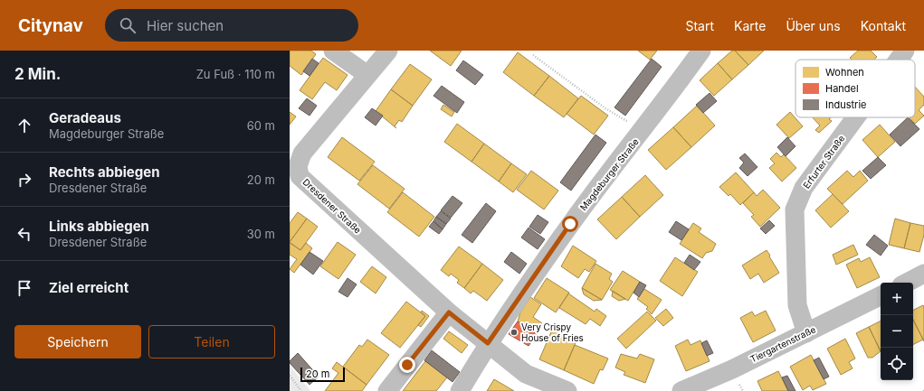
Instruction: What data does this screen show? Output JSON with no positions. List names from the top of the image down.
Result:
{
  "streets": {
    "street": [
      "Erfurter Straße",
      "Magdeburger Straße",
      "Dresdener Straße",
      "Tiergartenstraße"
    ]
  },
  "crossings": [
    ["Erfurter Straße", "Tiergartenstraße"],
    ["Magdeburger Straße", "Dresdener Straße"]
  ],
  "places": ["Very Crispy House of Fries"],
  "legend": ["Wohnen", "Handel", "Industrie"],
  "scale_bar": "20 m",
  "page": {
    "header": "Citynav",
    "search": "Hier suchen",
    "nav": [
      "Start",
      "Karte",
      "Über uns",
      "Kontakt"
    ],
    "heading": ["2 Min.", "Zu Fuß · 110 m"],
    "list": [
      ["Geradeaus", "Magdeburger Straße", "60 m"],
      ["Rechts abbiegen", "Dresdener Straße", "20 m"],
      ["Links abbiegen", "Dresdener Straße", "30 m"],
      "Ziel erreicht"
    ],
    "map_buttons": ["+", "−"],
    "buttons": ["Speichern", "Teilen"],
    "scale": "20 m"
  }
}
